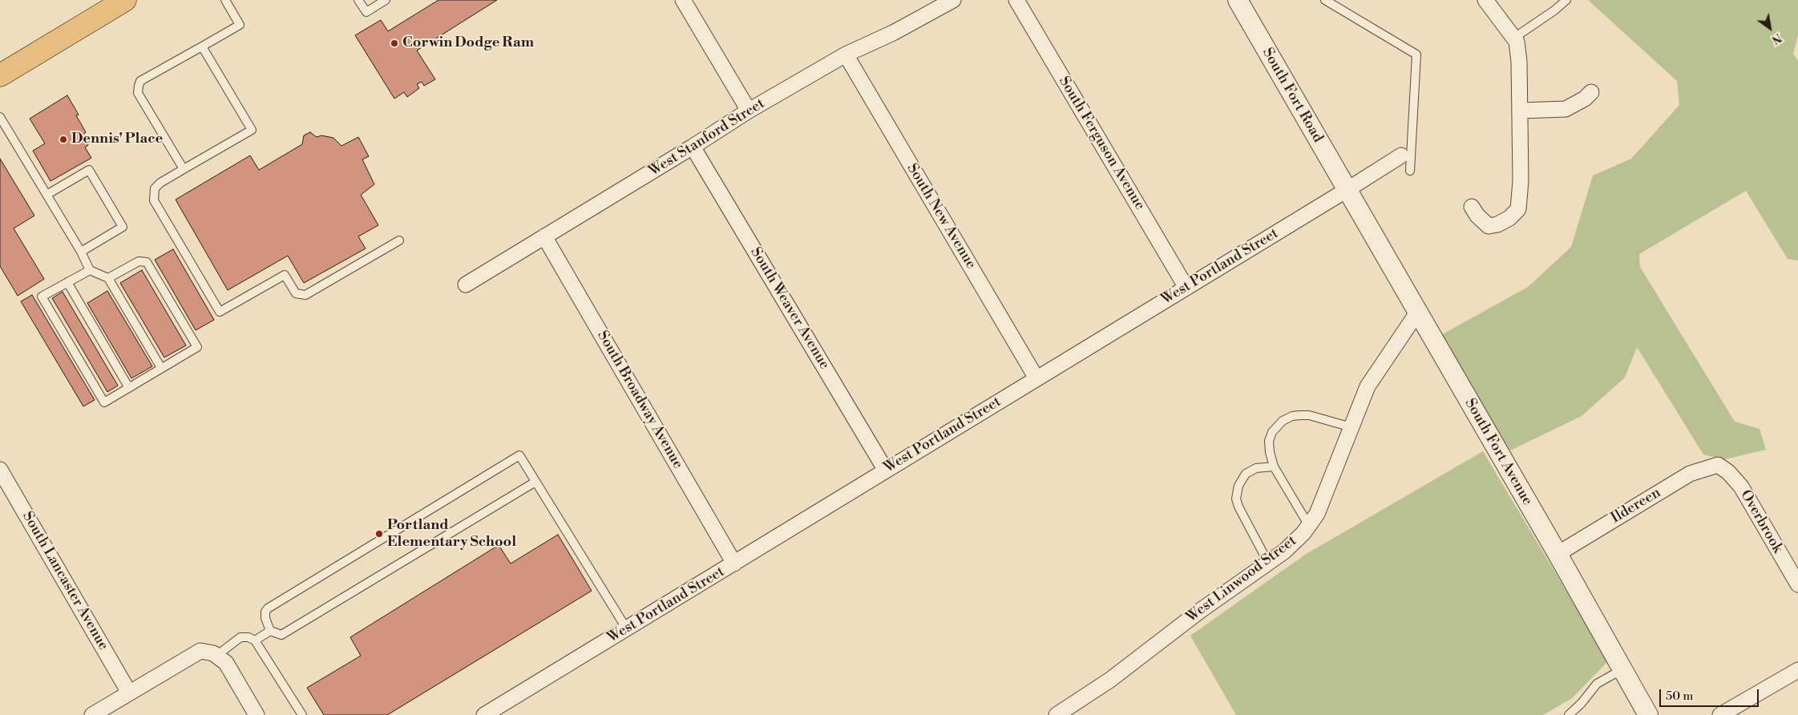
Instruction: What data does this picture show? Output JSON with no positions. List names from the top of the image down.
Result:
{
  "streets": {
    "street": [
      "South Fort Road",
      "West Stanford Street",
      "South Ferguson Avenue",
      "South New Avenue",
      "West Portland Street",
      "South Weaver Avenue",
      "South Broadway Avenue",
      "South Fort Avenue",
      "Ildereen",
      "Overbrook",
      "West Linwood Street",
      "South Lancaster Avenue"
    ]
  },
  "crossings": [
    ["South Fort Road", "West Portland Street"],
    ["South Fort Road", "South Fort Avenue"],
    ["West Stanford Street", "South New Avenue"],
    ["West Stanford Street", "South Weaver Avenue"],
    ["West Stanford Street", "South Broadway Avenue"],
    ["South Ferguson Avenue", "West Portland Street"],
    ["South New Avenue", "West Portland Street"],
    ["West Portland Street", "South Weaver Avenue"],
    ["West Portland Street", "South Broadway Avenue"],
    ["West Portland Street", "South Fort Avenue"],
    ["South Fort Avenue", "Ildereen"],
    ["South Fort Avenue", "West Linwood Street"],
    ["Ildereen", "Overbrook"]
  ],
  "places": ["Corwin Dodge Ram", "Dennis' Place", "Portland Elementary School"],
  "scale_bar": "50 m",
  "north": "bottom right"
}
